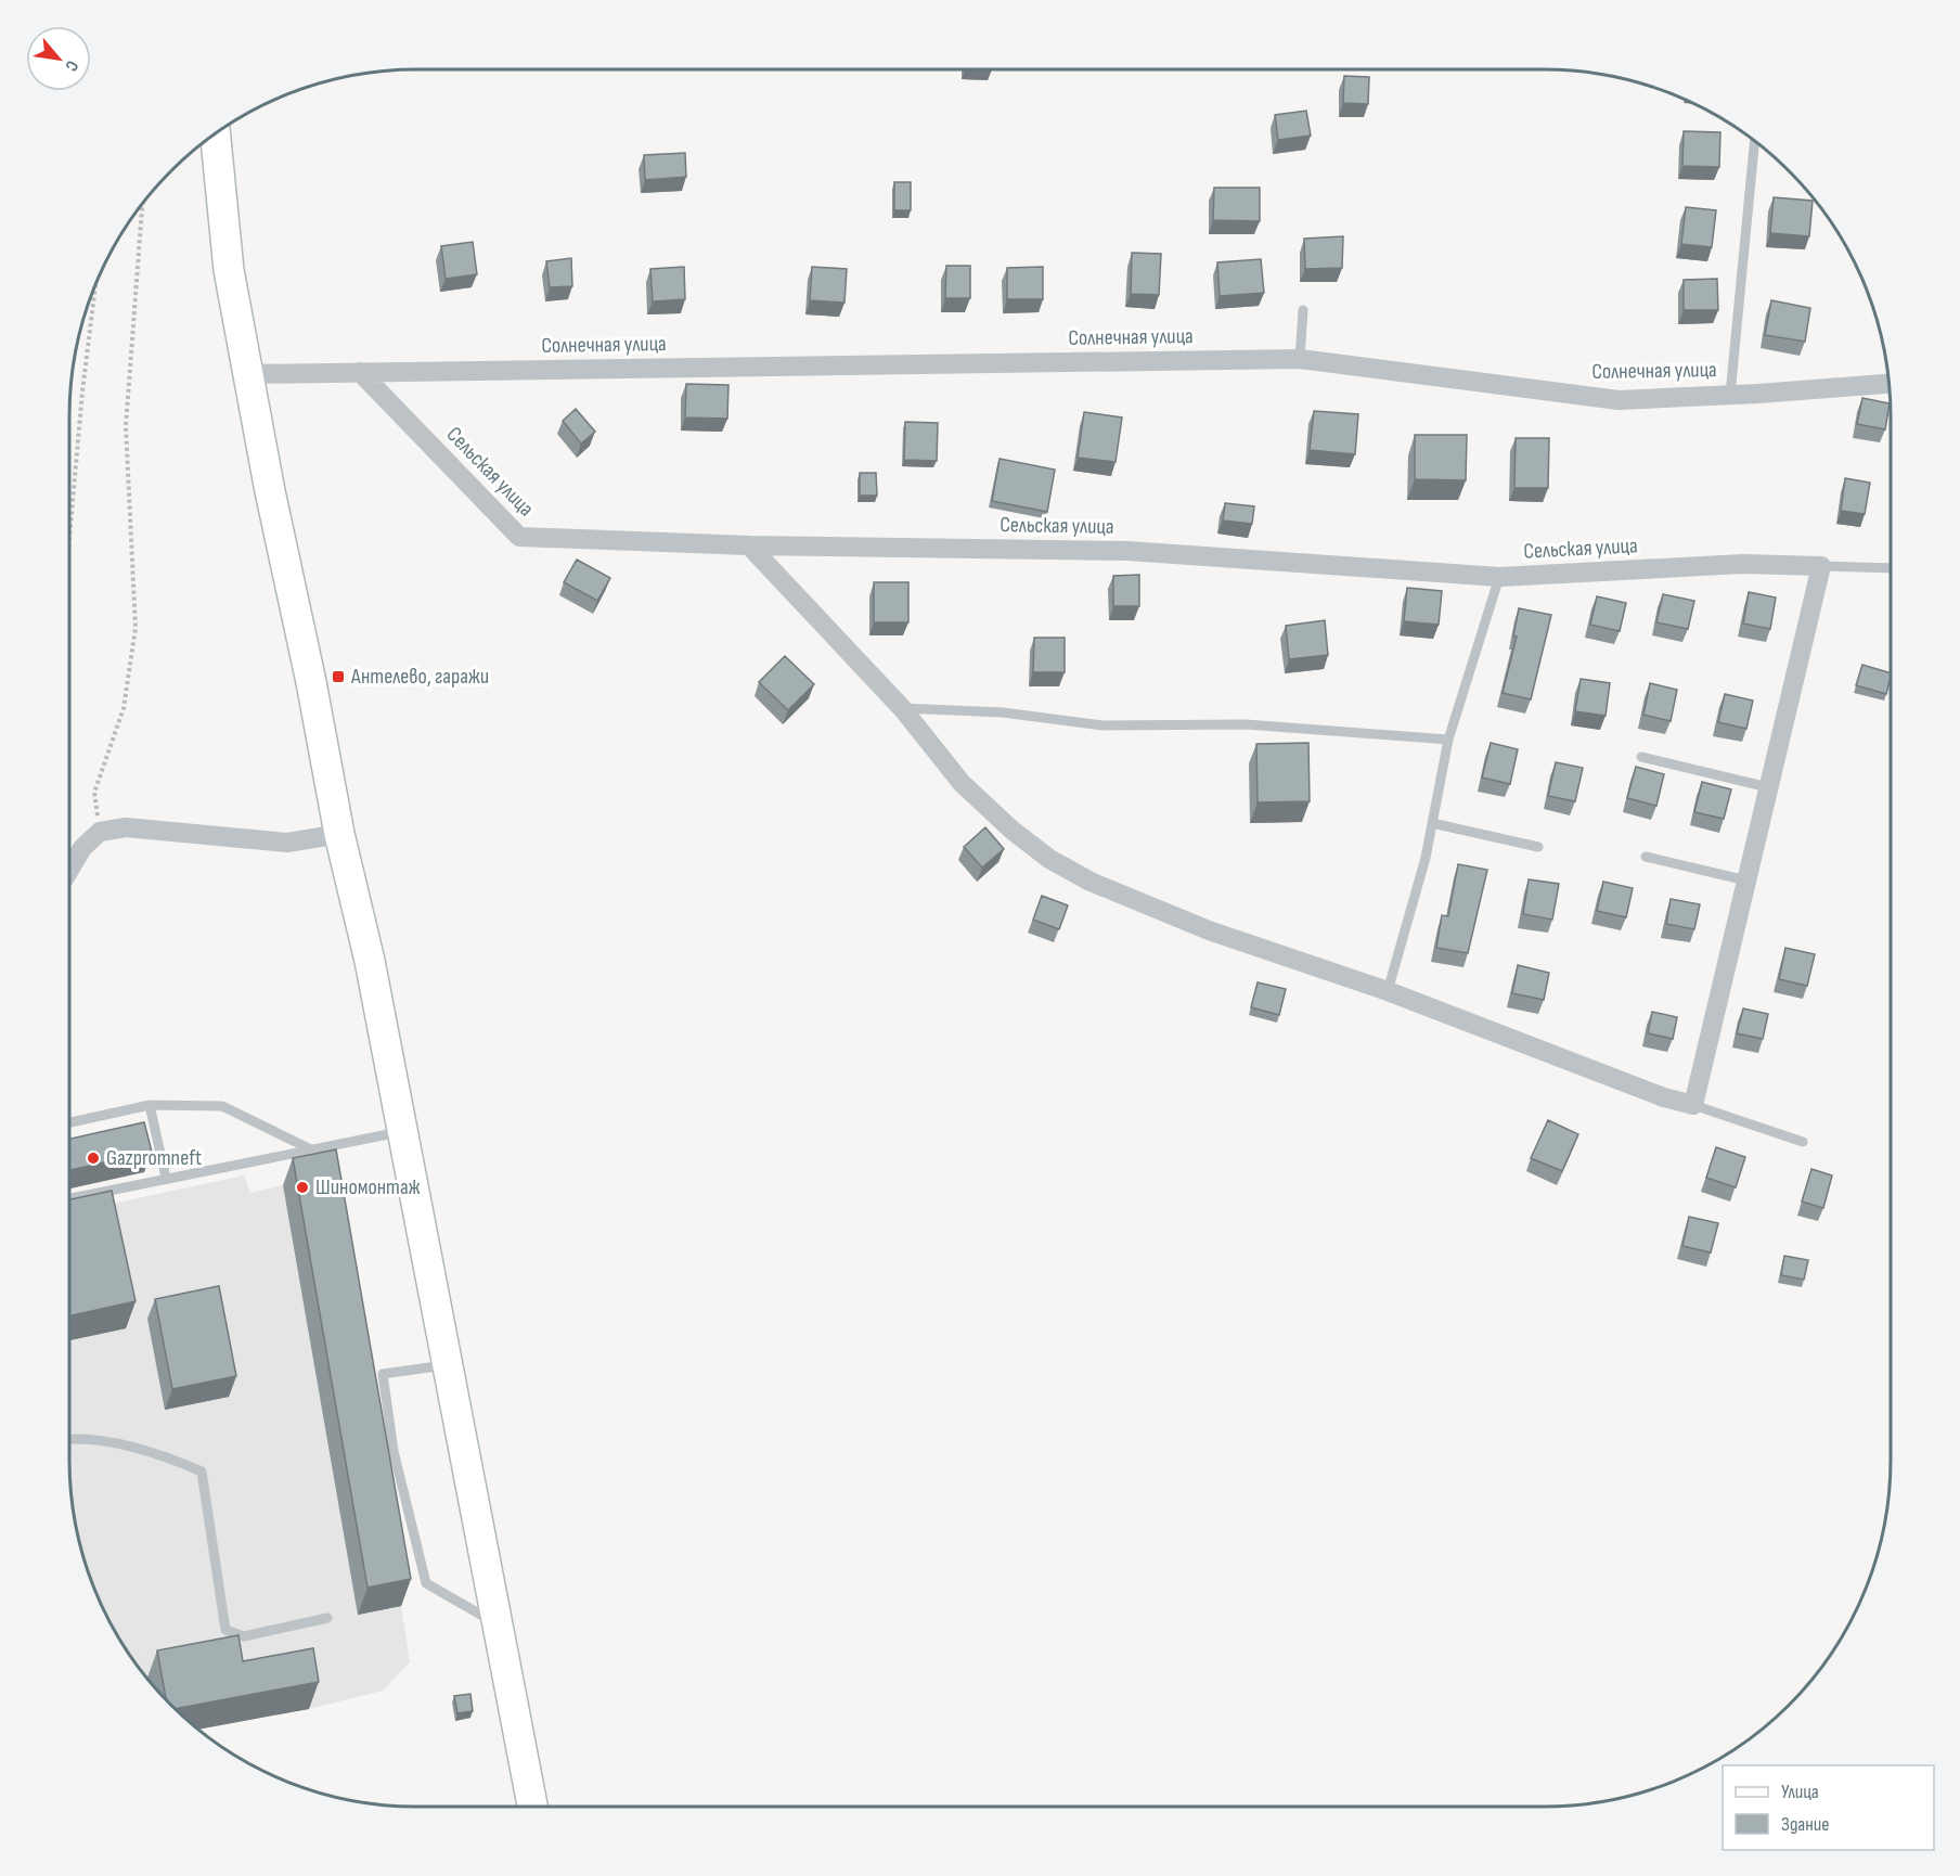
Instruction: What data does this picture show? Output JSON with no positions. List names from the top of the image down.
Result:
{
  "streets": {
    "street": ["Солнечная улица", "Сельская улица"]
  },
  "crossings": [
    ["Солнечная улица", "Сельская улица"]
  ],
  "places": {
    "transit": ["Антелево, гаражи"],
    "other": ["Gazpromneft", "Шиномонтаж"]
  },
  "legend": ["Улица", "Здание"],
  "north": "bottom right"
}
